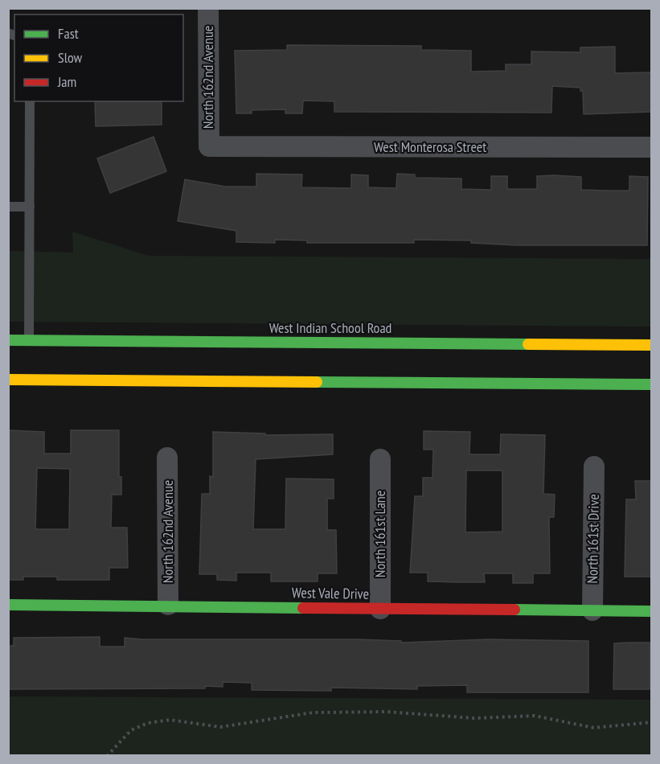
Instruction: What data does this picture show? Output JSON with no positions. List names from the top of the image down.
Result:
{
  "streets": {
    "main road": ["West Indian School Road", "West Vale Drive"],
    "street": [
      "North 162nd Avenue",
      "West Monterosa Street",
      "North 161st Lane",
      "North 161st Drive"
    ]
  },
  "crossings": [
    ["North 162nd Avenue", "West Monterosa Street"],
    ["North 162nd Avenue", "West Vale Drive"],
    ["North 161st Lane", "West Vale Drive"],
    ["North 161st Drive", "West Vale Drive"]
  ],
  "legend": ["Fast", "Slow", "Jam"]
}
